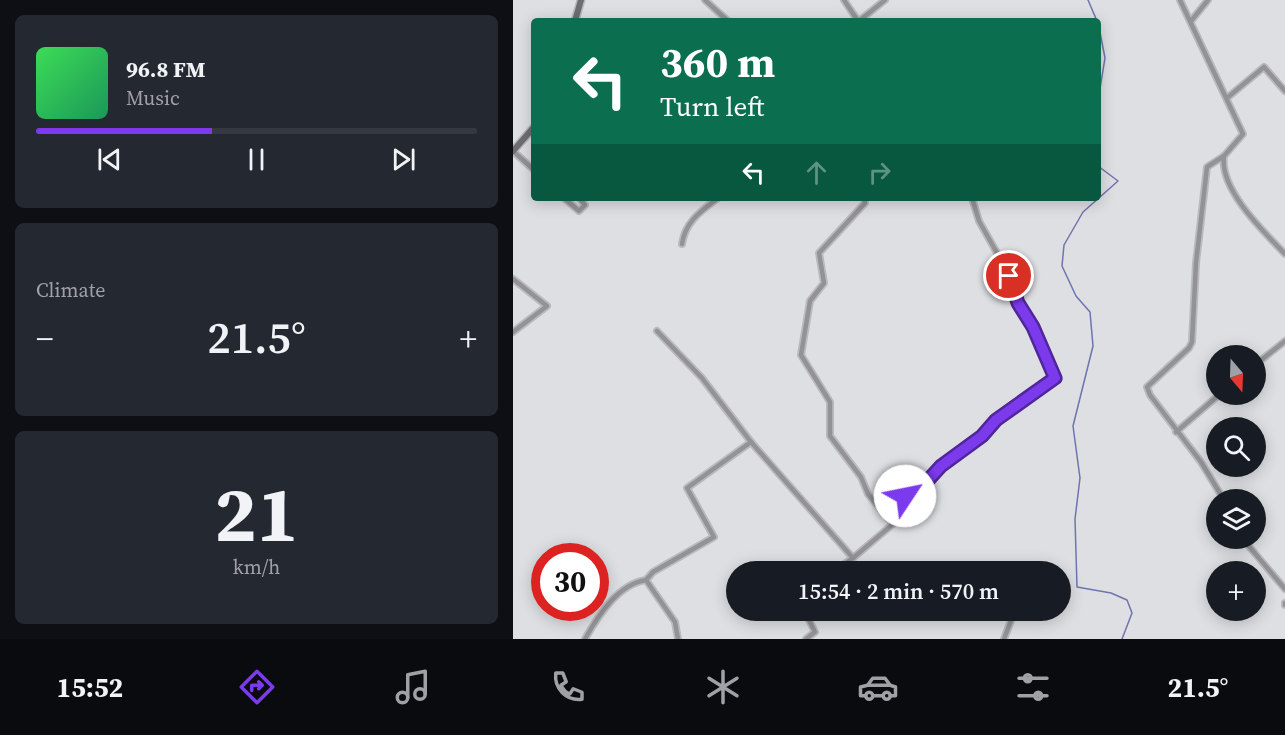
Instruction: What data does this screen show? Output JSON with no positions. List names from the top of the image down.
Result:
{
  "north": "bottom",
  "page": {
    "turn": ["360 m", "Turn left"],
    "song": ["96.8 FM", "Music"],
    "tile": [
      "Climate",
      ["21", "km/h"]
    ],
    "heat": ["−", "21.5°", "+"],
    "map_buttons": "+",
    "limit": "30",
    "trip": "15:54 · 2 min · 570 m",
    "tabs": ["15:52", "21.5°"]
  }
}
